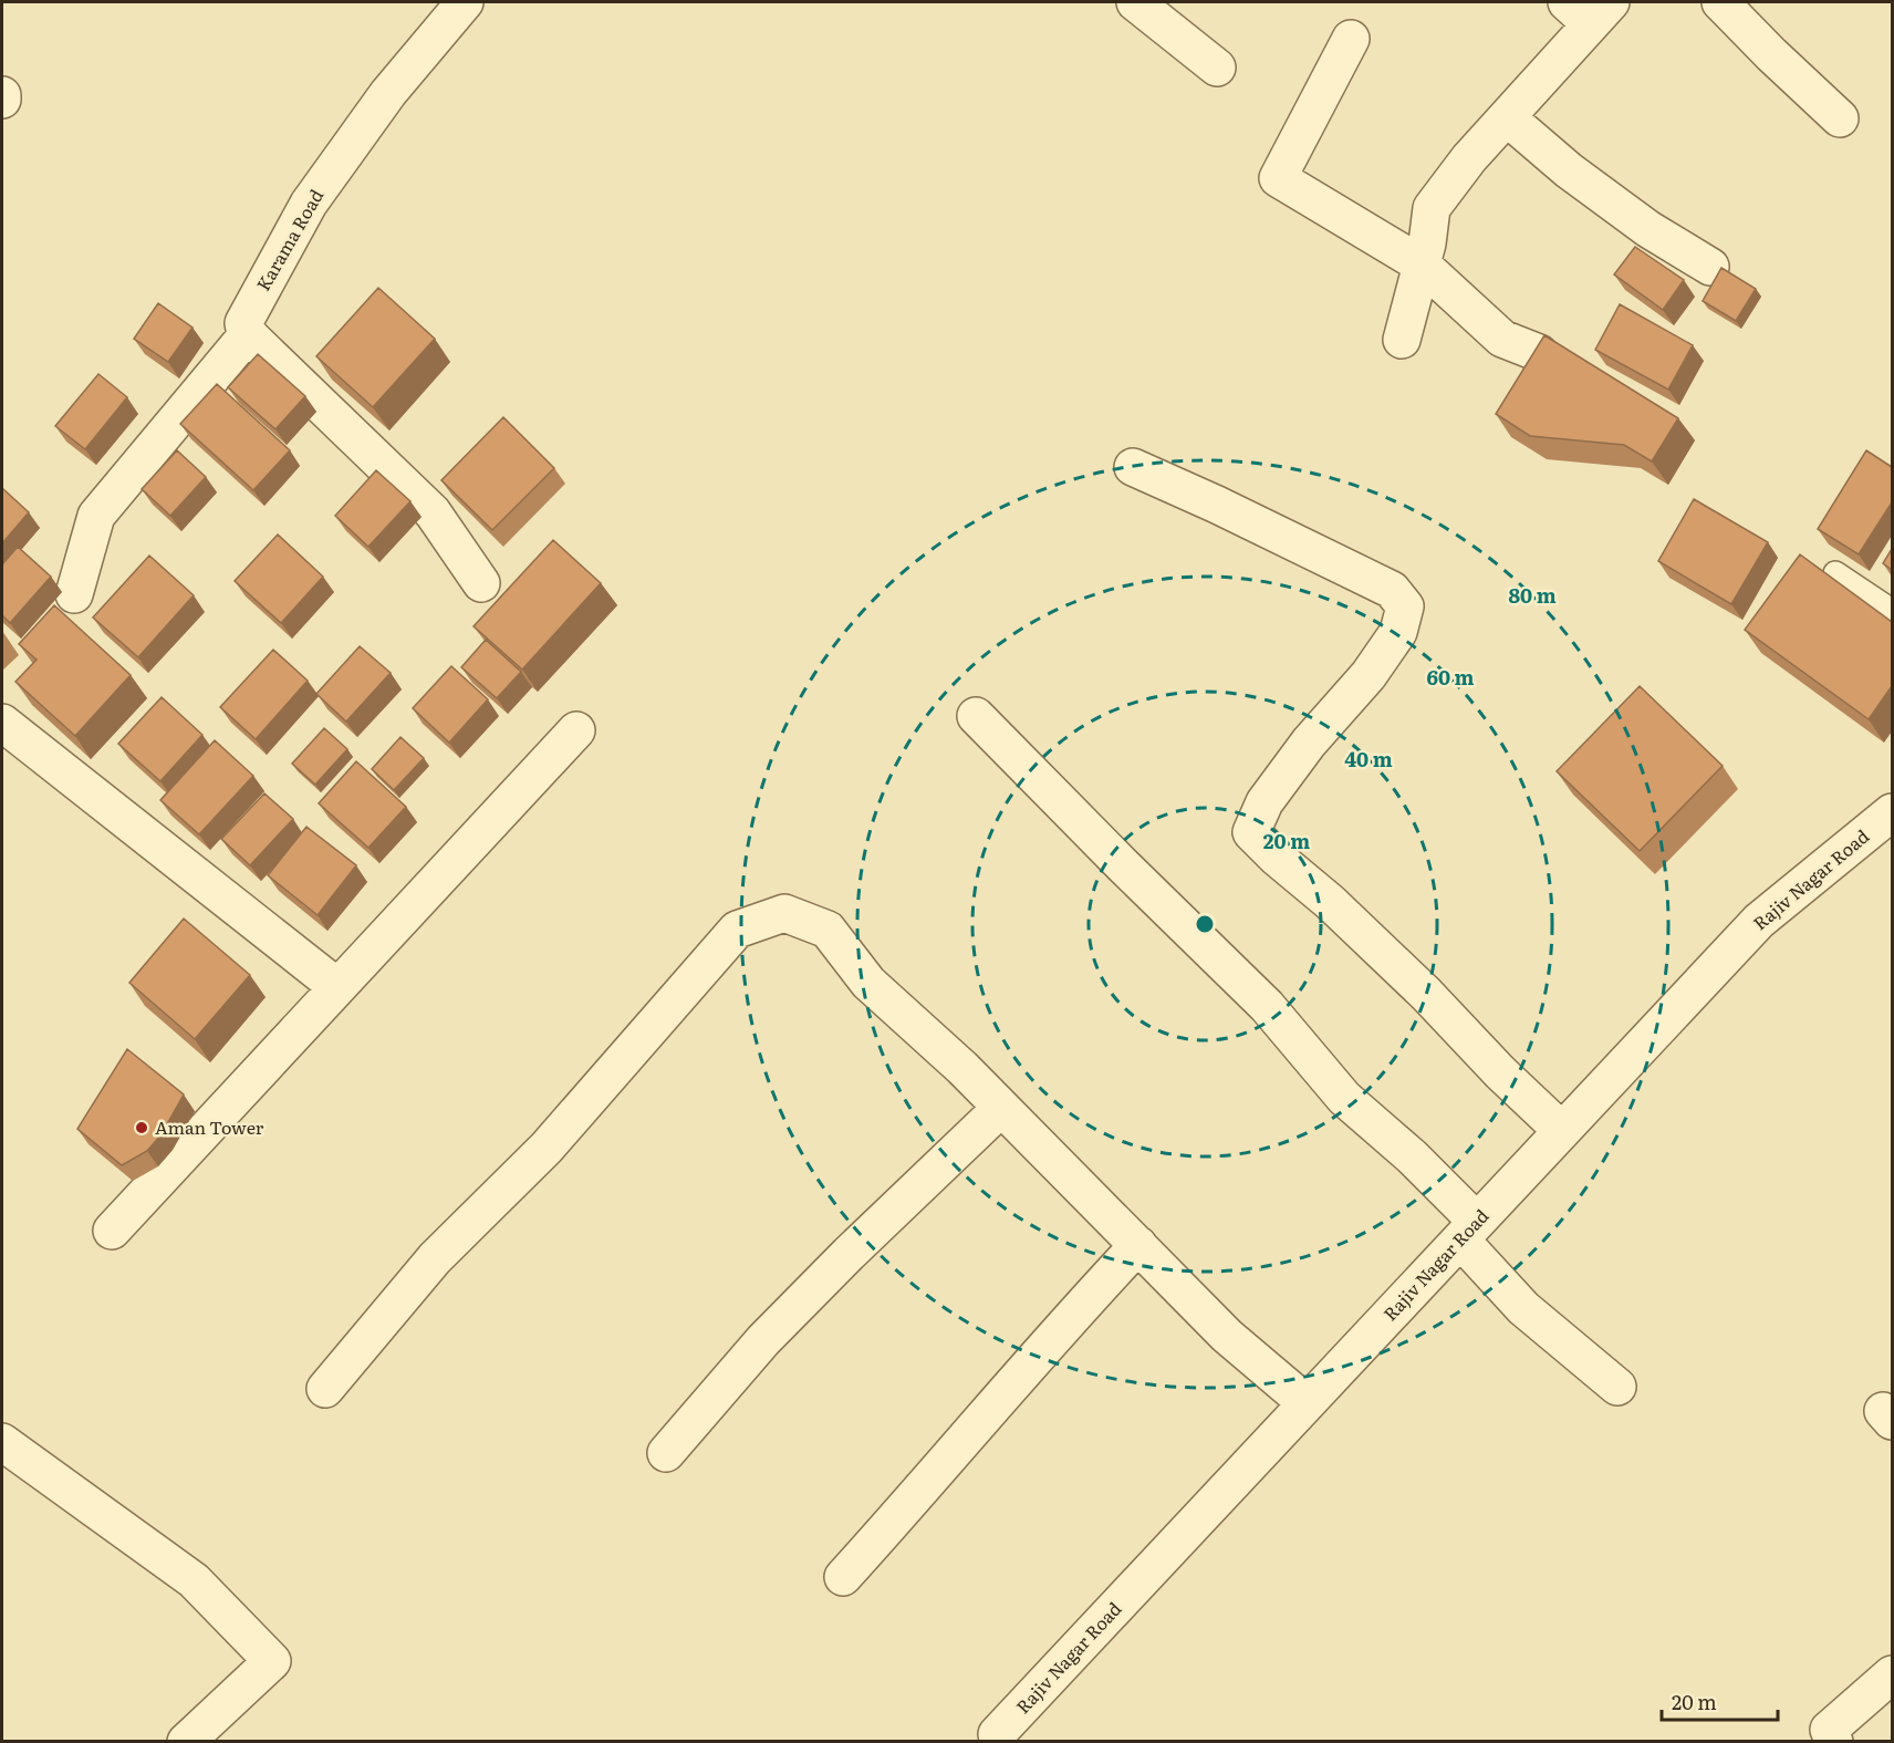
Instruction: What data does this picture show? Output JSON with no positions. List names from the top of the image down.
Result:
{
  "streets": {
    "street": ["Karama Road", "Rajiv Nagar Road"]
  },
  "places": ["Aman Tower"],
  "scale_bar": "20 m",
  "rings": [
    "80 m",
    "60 m",
    "40 m",
    "20 m"
  ]
}
